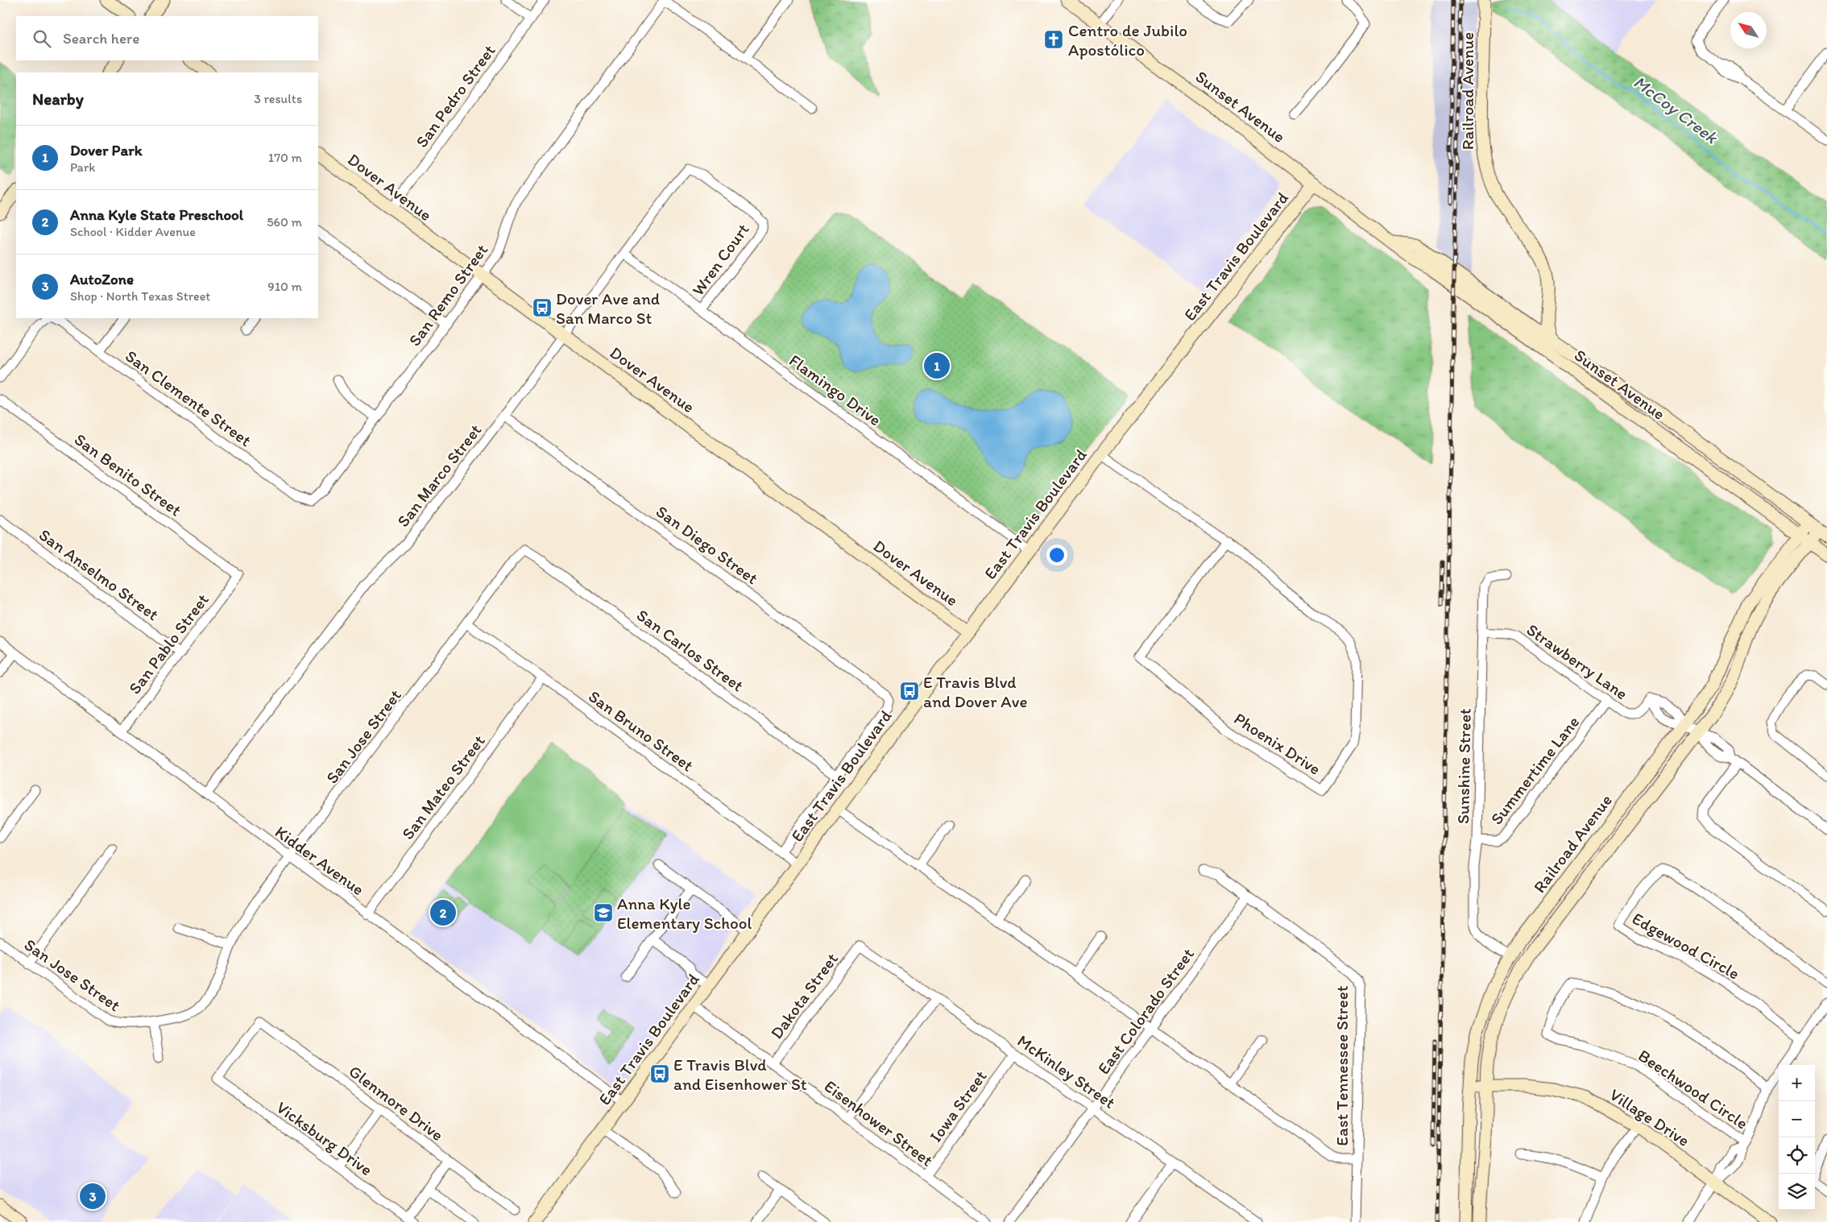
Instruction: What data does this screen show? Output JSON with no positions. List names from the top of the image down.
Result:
{
  "streets": {
    "main road": [
      "Railroad Avenue",
      "Sunset Avenue",
      "Dover Avenue",
      "East Travis Boulevard",
      "Village Drive"
    ],
    "street": [
      "San Pedro Street",
      "Wren Court",
      "San Remo Street",
      "Flamingo Drive",
      "San Clemente Street",
      "San Benito Street",
      "San Marco Street",
      "San Diego Street",
      "San Anselmo Street",
      "San Pablo Street",
      "San Carlos Street",
      "Strawberry Lane",
      "San Bruno Street",
      "San Jose Street",
      "Phoenix Drive",
      "Sunshine Street",
      "Summertime Lane",
      "San Mateo Street",
      "Kidder Avenue",
      "Edgewood Circle",
      "Dakota Street",
      "East Colorado Street",
      "East Tennessee Street",
      "McKinley Street",
      "Beechwood Circle",
      "Glenmore Drive",
      "Iowa Street",
      "Eisenhower Street",
      "Vicksburg Drive"
    ]
  },
  "crossings": [
    ["Railroad Avenue", "Sunset Avenue"],
    ["Railroad Avenue", "Strawberry Lane"],
    ["Railroad Avenue", "Sunshine Street"],
    ["Railroad Avenue", "Village Drive"],
    ["San Pedro Street", "Dover Avenue"],
    ["Sunset Avenue", "East Travis Boulevard"],
    ["Dover Avenue", "East Travis Boulevard"],
    ["Dover Avenue", "San Remo Street"],
    ["Dover Avenue", "San Marco Street"],
    ["East Travis Boulevard", "Flamingo Drive"],
    ["East Travis Boulevard", "San Diego Street"],
    ["East Travis Boulevard", "San Carlos Street"],
    ["East Travis Boulevard", "San Bruno Street"],
    ["East Travis Boulevard", "Phoenix Drive"],
    ["East Travis Boulevard", "Kidder Avenue"],
    ["East Travis Boulevard", "Eisenhower Street"],
    ["Wren Court", "Flamingo Drive"],
    ["Wren Court", "San Marco Street"],
    ["San Remo Street", "San Clemente Street"],
    ["Flamingo Drive", "San Marco Street"],
    ["San Benito Street", "San Pablo Street"],
    ["San Marco Street", "San Diego Street"],
    ["San Marco Street", "Kidder Avenue"],
    ["San Anselmo Street", "San Pablo Street"],
    ["San Pablo Street", "Kidder Avenue"],
    ["San Carlos Street", "San Jose Street"],
    ["Strawberry Lane", "Sunshine Street"],
    ["Strawberry Lane", "Summertime Lane"],
    ["San Bruno Street", "San Jose Street"],
    ["San Bruno Street", "San Mateo Street"],
    ["San Jose Street", "Kidder Avenue"],
    ["Sunshine Street", "Summertime Lane"],
    ["San Mateo Street", "Kidder Avenue"],
    ["Dakota Street", "McKinley Street"],
    ["Dakota Street", "Eisenhower Street"],
    ["East Colorado Street", "East Tennessee Street"],
    ["East Colorado Street", "McKinley Street"],
    ["McKinley Street", "Iowa Street"],
    ["Glenmore Drive", "Vicksburg Drive"],
    ["Iowa Street", "Eisenhower Street"]
  ],
  "water": ["McCoy Creek"],
  "places": {
    "church": ["Centro de Jubilo Apostólico"],
    "bus stop": ["Dover Ave and San Marco St", "E Travis Blvd and Dover Ave", "E Travis Blvd and Eisenhower St"],
    "school or university": ["Anna Kyle Elementary School"]
  },
  "north": "top left",
  "page": {
    "search": "Search here",
    "heading": ["Nearby", "3 results"],
    "list": [
      {
        "mark": "1",
        "name": "Dover Park",
        "note": "Park",
        "value": "170 m"
      },
      {
        "mark": "2",
        "name": "Anna Kyle State Preschool",
        "note": "School · Kidder Avenue",
        "value": "560 m"
      },
      {
        "mark": "3",
        "name": "AutoZone",
        "note": "Shop · North Texas Street",
        "value": "910 m"
      }
    ],
    "pins": ["1", "2", "3"],
    "map_buttons": ["+", "−"]
  }
}
